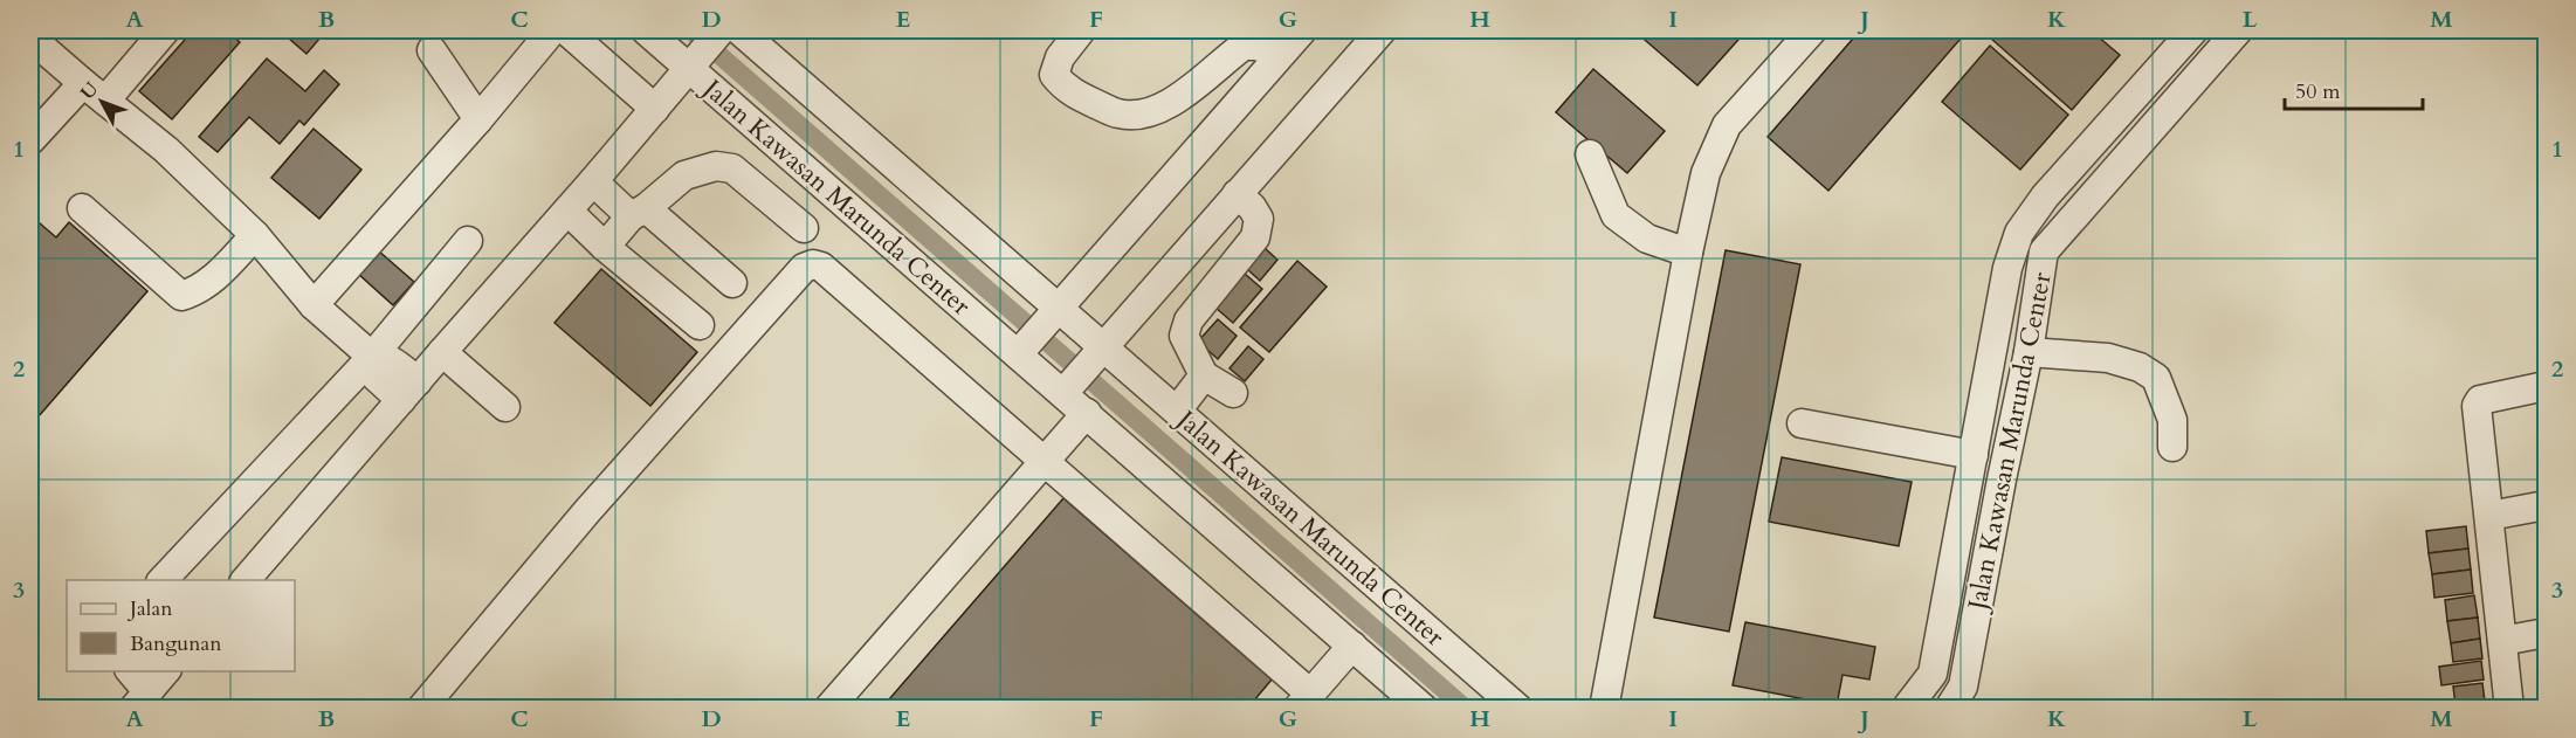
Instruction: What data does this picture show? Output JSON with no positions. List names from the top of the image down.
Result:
{
  "streets": {
    "street": ["Jalan Kawasan Marunda Center"]
  },
  "legend": ["Jalan", "Bangunan"],
  "scale_bar": "50 m",
  "north": "top left",
  "grid": {
    "columns": [
      "A",
      "B",
      "C",
      "D",
      "E",
      "F",
      "G",
      "H",
      "I",
      "J",
      "K",
      "L",
      "M"
    ],
    "rows": ["1", "2", "3"]
  }
}
